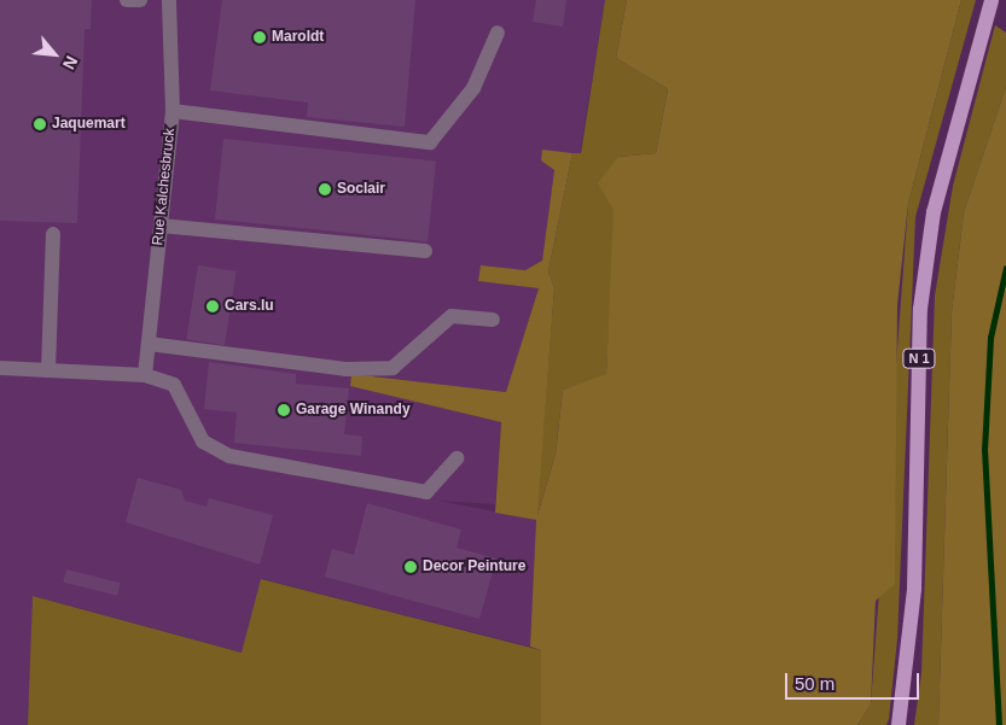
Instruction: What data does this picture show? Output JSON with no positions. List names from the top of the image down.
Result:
{
  "streets": {
    "main road": ["N 1"],
    "street": ["Rue Kalchesbruck"]
  },
  "places": [
    "Maroldt",
    "Jaquemart",
    "Soclair",
    "Cars.lu",
    "Garage Winandy",
    "Decor Peinture"
  ],
  "scale_bar": "50 m",
  "north": "bottom right"
}
